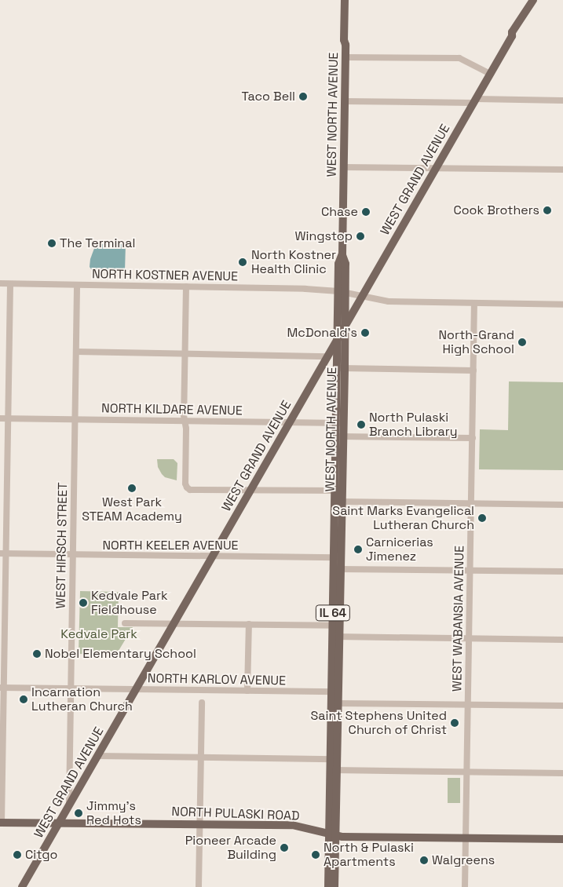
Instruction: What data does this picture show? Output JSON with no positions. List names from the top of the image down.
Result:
{
  "streets": {
    "main road": [
      "WEST NORTH AVENUE",
      "WEST GRAND AVENUE",
      "IL 64",
      "NORTH PULASKI ROAD"
    ],
    "street": [
      "NORTH KOSTNER AVENUE",
      "NORTH KILDARE AVENUE",
      "WEST HIRSCH STREET",
      "NORTH KEELER AVENUE",
      "WEST WABANSIA AVENUE",
      "NORTH KARLOV AVENUE"
    ]
  },
  "crossings": [
    ["WEST NORTH AVENUE", "WEST GRAND AVENUE"],
    ["WEST NORTH AVENUE", "NORTH KOSTNER AVENUE"],
    ["WEST NORTH AVENUE", "NORTH KILDARE AVENUE"],
    ["WEST NORTH AVENUE", "NORTH KEELER AVENUE"],
    ["WEST NORTH AVENUE", "NORTH KARLOV AVENUE"],
    ["WEST NORTH AVENUE", "NORTH PULASKI ROAD"],
    ["WEST GRAND AVENUE", "NORTH KOSTNER AVENUE"],
    ["WEST GRAND AVENUE", "NORTH KILDARE AVENUE"],
    ["WEST GRAND AVENUE", "WEST HIRSCH STREET"],
    ["WEST GRAND AVENUE", "NORTH KEELER AVENUE"],
    ["WEST GRAND AVENUE", "NORTH KARLOV AVENUE"],
    ["WEST GRAND AVENUE", "NORTH PULASKI ROAD"],
    ["NORTH KOSTNER AVENUE", "WEST HIRSCH STREET"],
    ["NORTH KOSTNER AVENUE", "WEST WABANSIA AVENUE"],
    ["NORTH KILDARE AVENUE", "WEST HIRSCH STREET"],
    ["WEST HIRSCH STREET", "NORTH KEELER AVENUE"],
    ["WEST HIRSCH STREET", "NORTH KARLOV AVENUE"],
    ["WEST WABANSIA AVENUE", "NORTH PULASKI ROAD"]
  ],
  "parks": ["Kedvale Park"],
  "places": [
    "Taco Bell",
    "Cook Brothers",
    "Chase",
    "Wingstop",
    "The Terminal",
    "North Kostner Health Clinic",
    "McDonald's",
    "North-Grand High School",
    "North Pulaski Branch Library",
    "West Park STEAM Academy",
    "Saint Marks Evangelical Lutheran Church",
    "Carnicerias Jimenez",
    "Kedvale Park Fieldhouse",
    "Nobel Elementary School",
    "Incarnation Lutheran Church",
    "Saint Stephens United Church of Christ",
    "Jimmy's Red Hots",
    "Pioneer Arcade Building",
    "Citgo",
    "North & Pulaski Apartments",
    "Walgreens"
  ]
}
